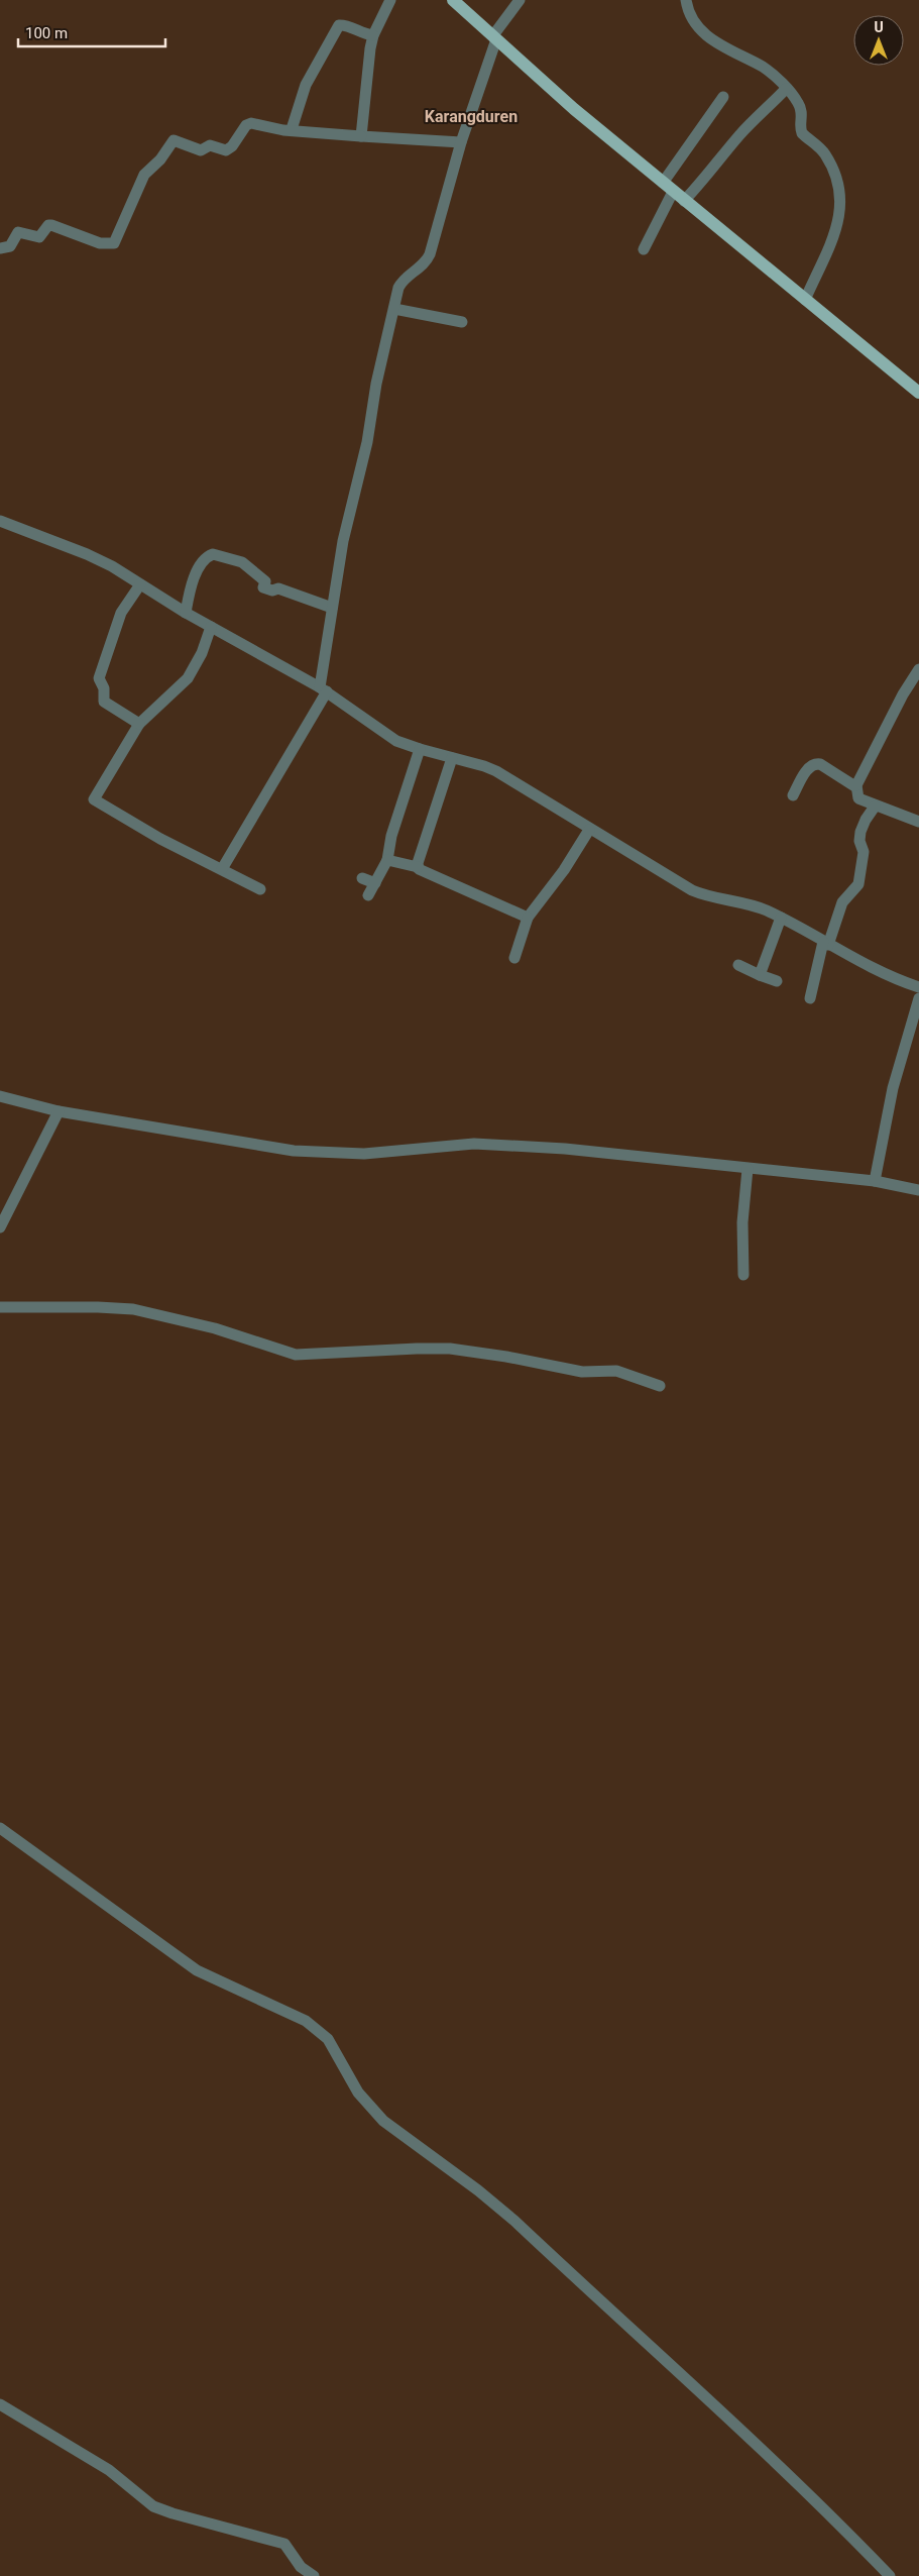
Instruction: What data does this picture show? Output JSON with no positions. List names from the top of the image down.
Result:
{
  "districts": ["Karangduren"],
  "scale_bar": "100 m",
  "north": "top"
}
